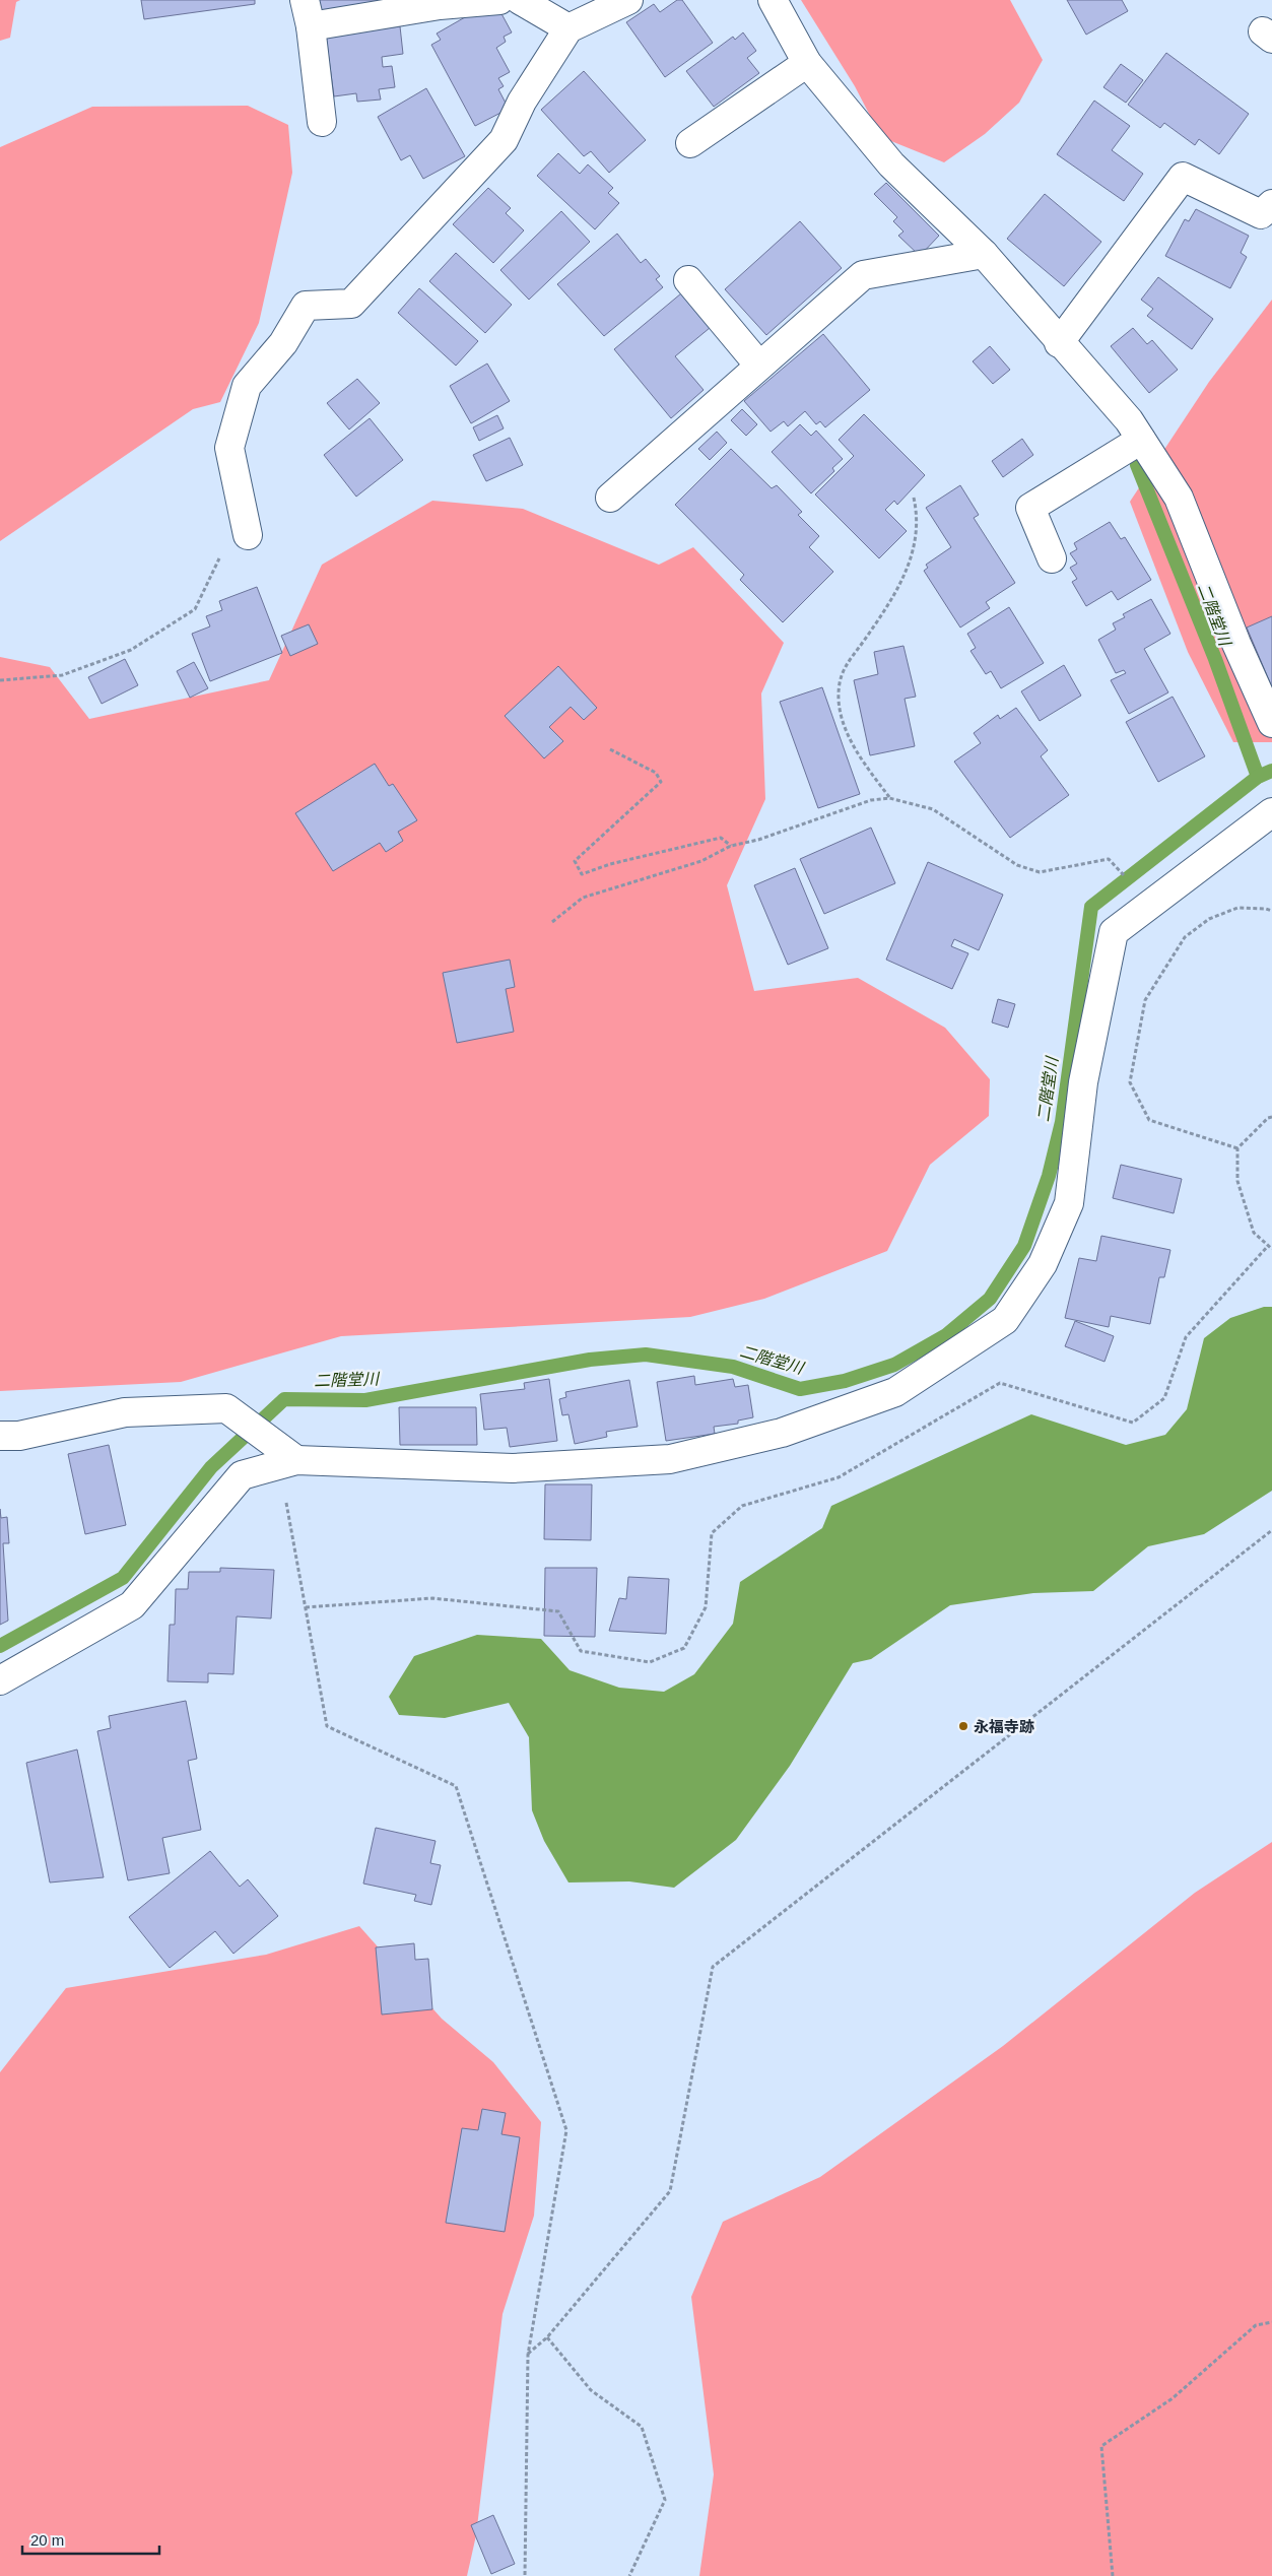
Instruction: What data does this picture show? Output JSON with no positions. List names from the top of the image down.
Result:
{
  "water": ["二階堂川"],
  "places": ["永福寺跡"],
  "scale_bar": "20 m"
}
